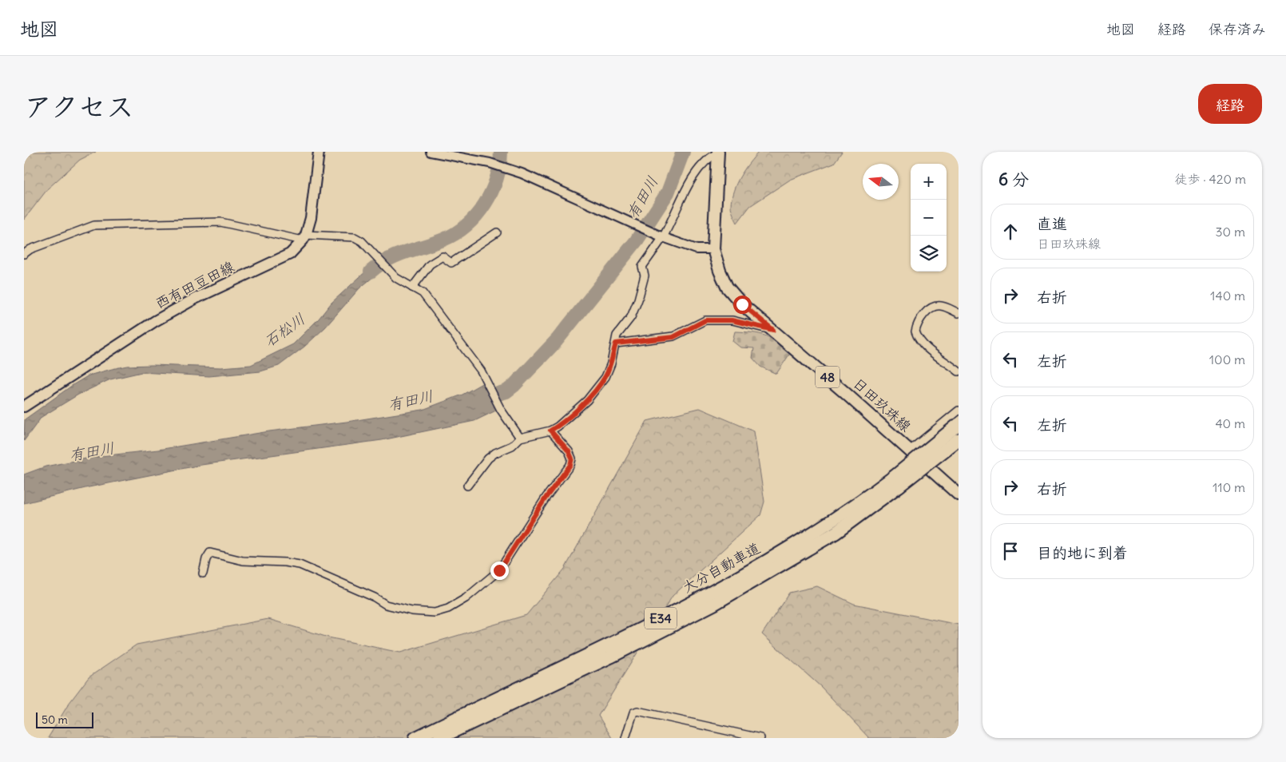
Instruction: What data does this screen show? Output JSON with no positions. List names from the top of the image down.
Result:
{
  "streets": {
    "highway": ["大分自動車道", "E34"],
    "main road": ["西有田豆田線", "48", "日田玖珠線"]
  },
  "water": ["有田川", "石松川"],
  "scale_bar": "50 m",
  "north": "left",
  "page": {
    "header": "地図",
    "nav": ["地図", "経路", "保存済み"],
    "title": "アクセス",
    "buttons": "経路",
    "heading": ["6 分", "徒歩 · 420 m"],
    "map_buttons": ["+", "−"],
    "list": [
      ["直進", "日田玖珠線", "30 m"],
      ["右折", "140 m"],
      ["左折", "100 m"],
      ["左折", "40 m"],
      ["右折", "110 m"],
      "目的地に到着"
    ],
    "scale": "50 m"
  }
}
